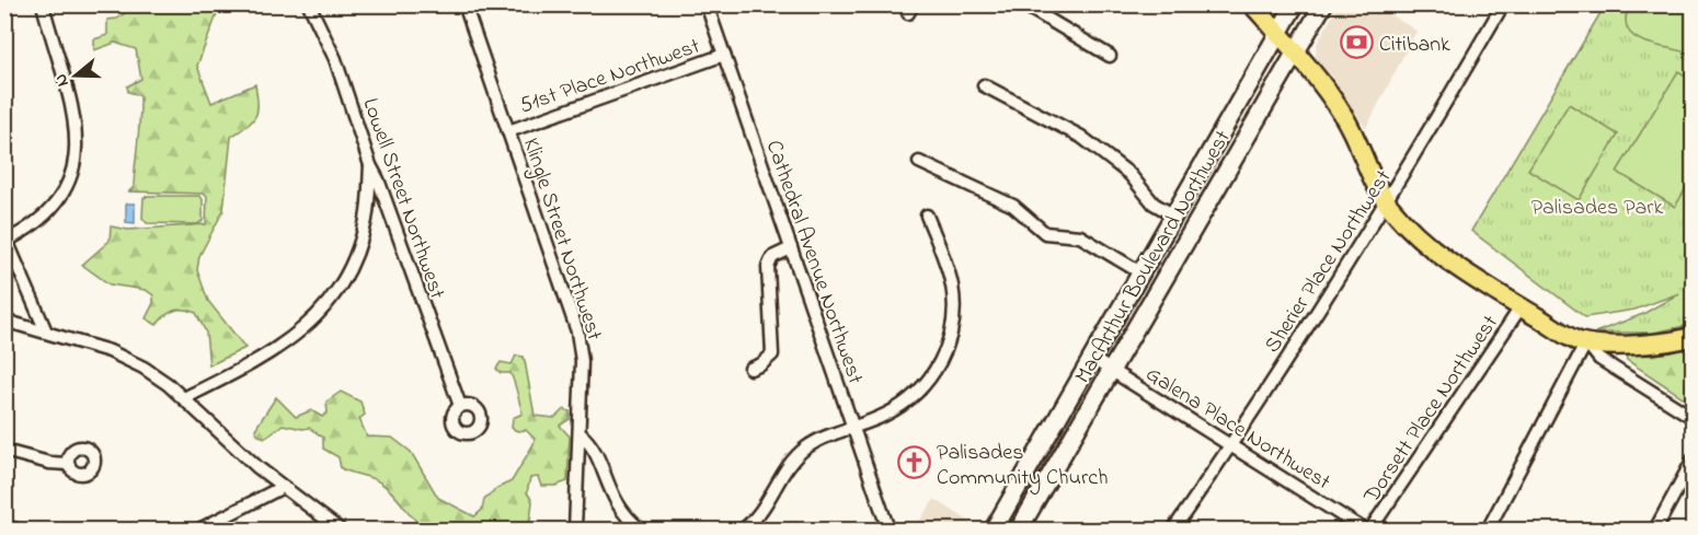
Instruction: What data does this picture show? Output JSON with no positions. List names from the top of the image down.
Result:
{
  "streets": {
    "main road": ["MacArthur Boulevard Northwest"],
    "street": [
      "51st Place Northwest",
      "Lowell Street Northwest",
      "Klingle Street Northwest",
      "Sherier Place Northwest",
      "Cathedral Avenue Northwest",
      "Dorsett Place Northwest",
      "Galena Place Northwest"
    ]
  },
  "crossings": [
    ["51st Place Northwest", "Klingle Street Northwest"],
    ["51st Place Northwest", "Cathedral Avenue Northwest"],
    ["MacArthur Boulevard Northwest", "Galena Place Northwest"],
    ["Sherier Place Northwest", "Galena Place Northwest"]
  ],
  "parks": ["Palisades Park"],
  "places": {
    "bank": ["Citibank"],
    "church": ["Palisades Community Church"]
  },
  "north": "left"
}
